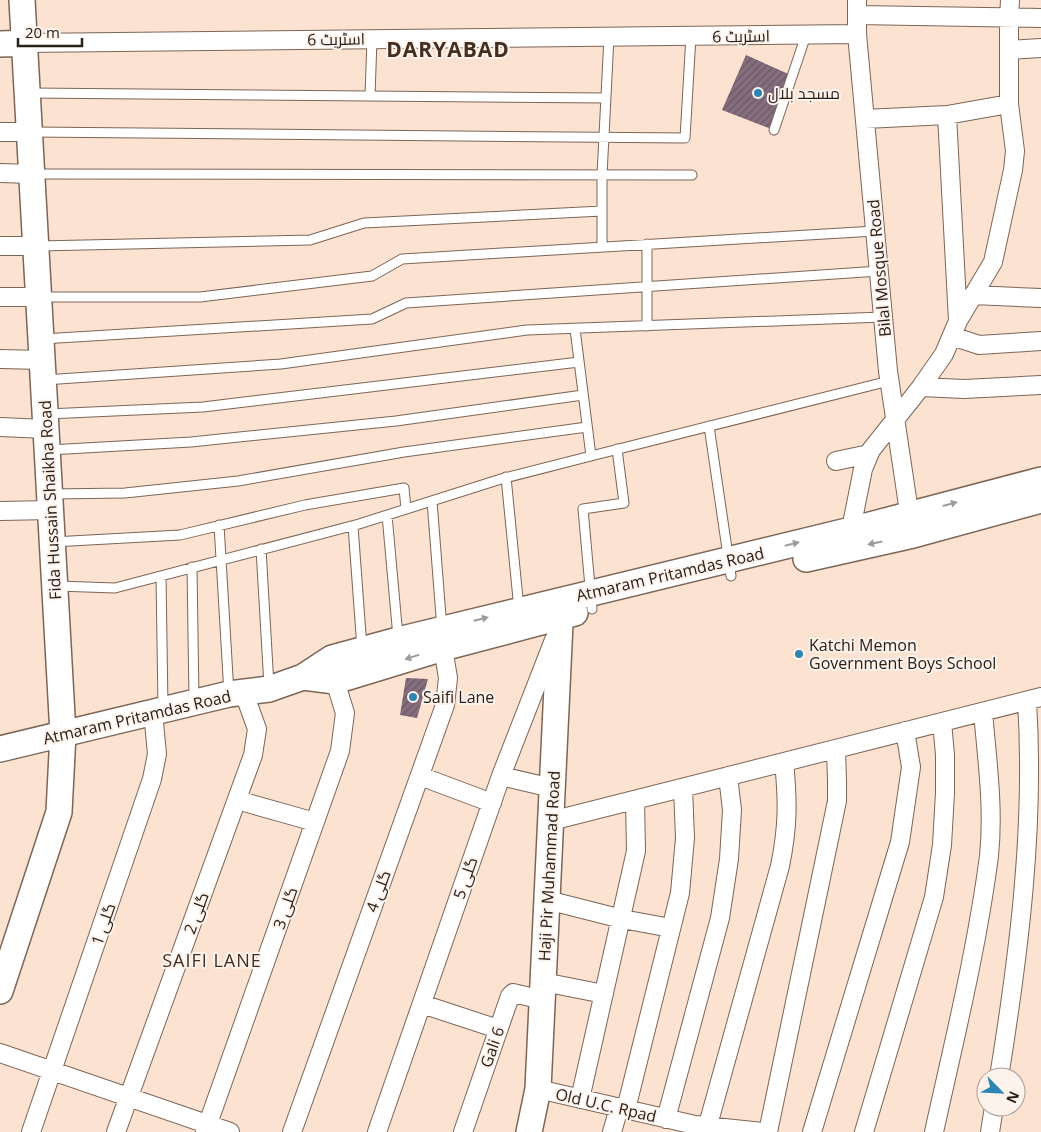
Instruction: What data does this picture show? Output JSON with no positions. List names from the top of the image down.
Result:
{
  "streets": {
    "main road": ["Fida Hussain Shaikha Road", "Atmaram Pritamdas Road", "Haji Pir Muhammad Road"],
    "street": [
      "اسٹریٹ 6",
      "Bilal Mosque Road",
      "گلی 5",
      "گلی 4",
      "گلی 3",
      "گلی 2",
      "گلی 1",
      "Gali 6",
      "Old U.C. Rpad"
    ]
  },
  "crossings": [
    ["اسٹریٹ 6", "Bilal Mosque Road"],
    ["اسٹریٹ 6", "Fida Hussain Shaikha Road"],
    ["Bilal Mosque Road", "Atmaram Pritamdas Road"],
    ["Fida Hussain Shaikha Road", "Atmaram Pritamdas Road"],
    ["Atmaram Pritamdas Road", "Haji Pir Muhammad Road"],
    ["Atmaram Pritamdas Road", "گلی 5"],
    ["Atmaram Pritamdas Road", "گلی 4"],
    ["Atmaram Pritamdas Road", "گلی 3"],
    ["Atmaram Pritamdas Road", "گلی 2"],
    ["Atmaram Pritamdas Road", "گلی 1"],
    ["Haji Pir Muhammad Road", "گلی 5"],
    ["Haji Pir Muhammad Road", "Gali 6"],
    ["Haji Pir Muhammad Road", "Old U.C. Rpad"]
  ],
  "districts": ["DARYABAD", "SAIFI LANE"],
  "places": ["مسجد بلال", "Katchi Memon Government Boys School", "Saifi Lane"],
  "scale_bar": "20 m",
  "north": "bottom right"
}
